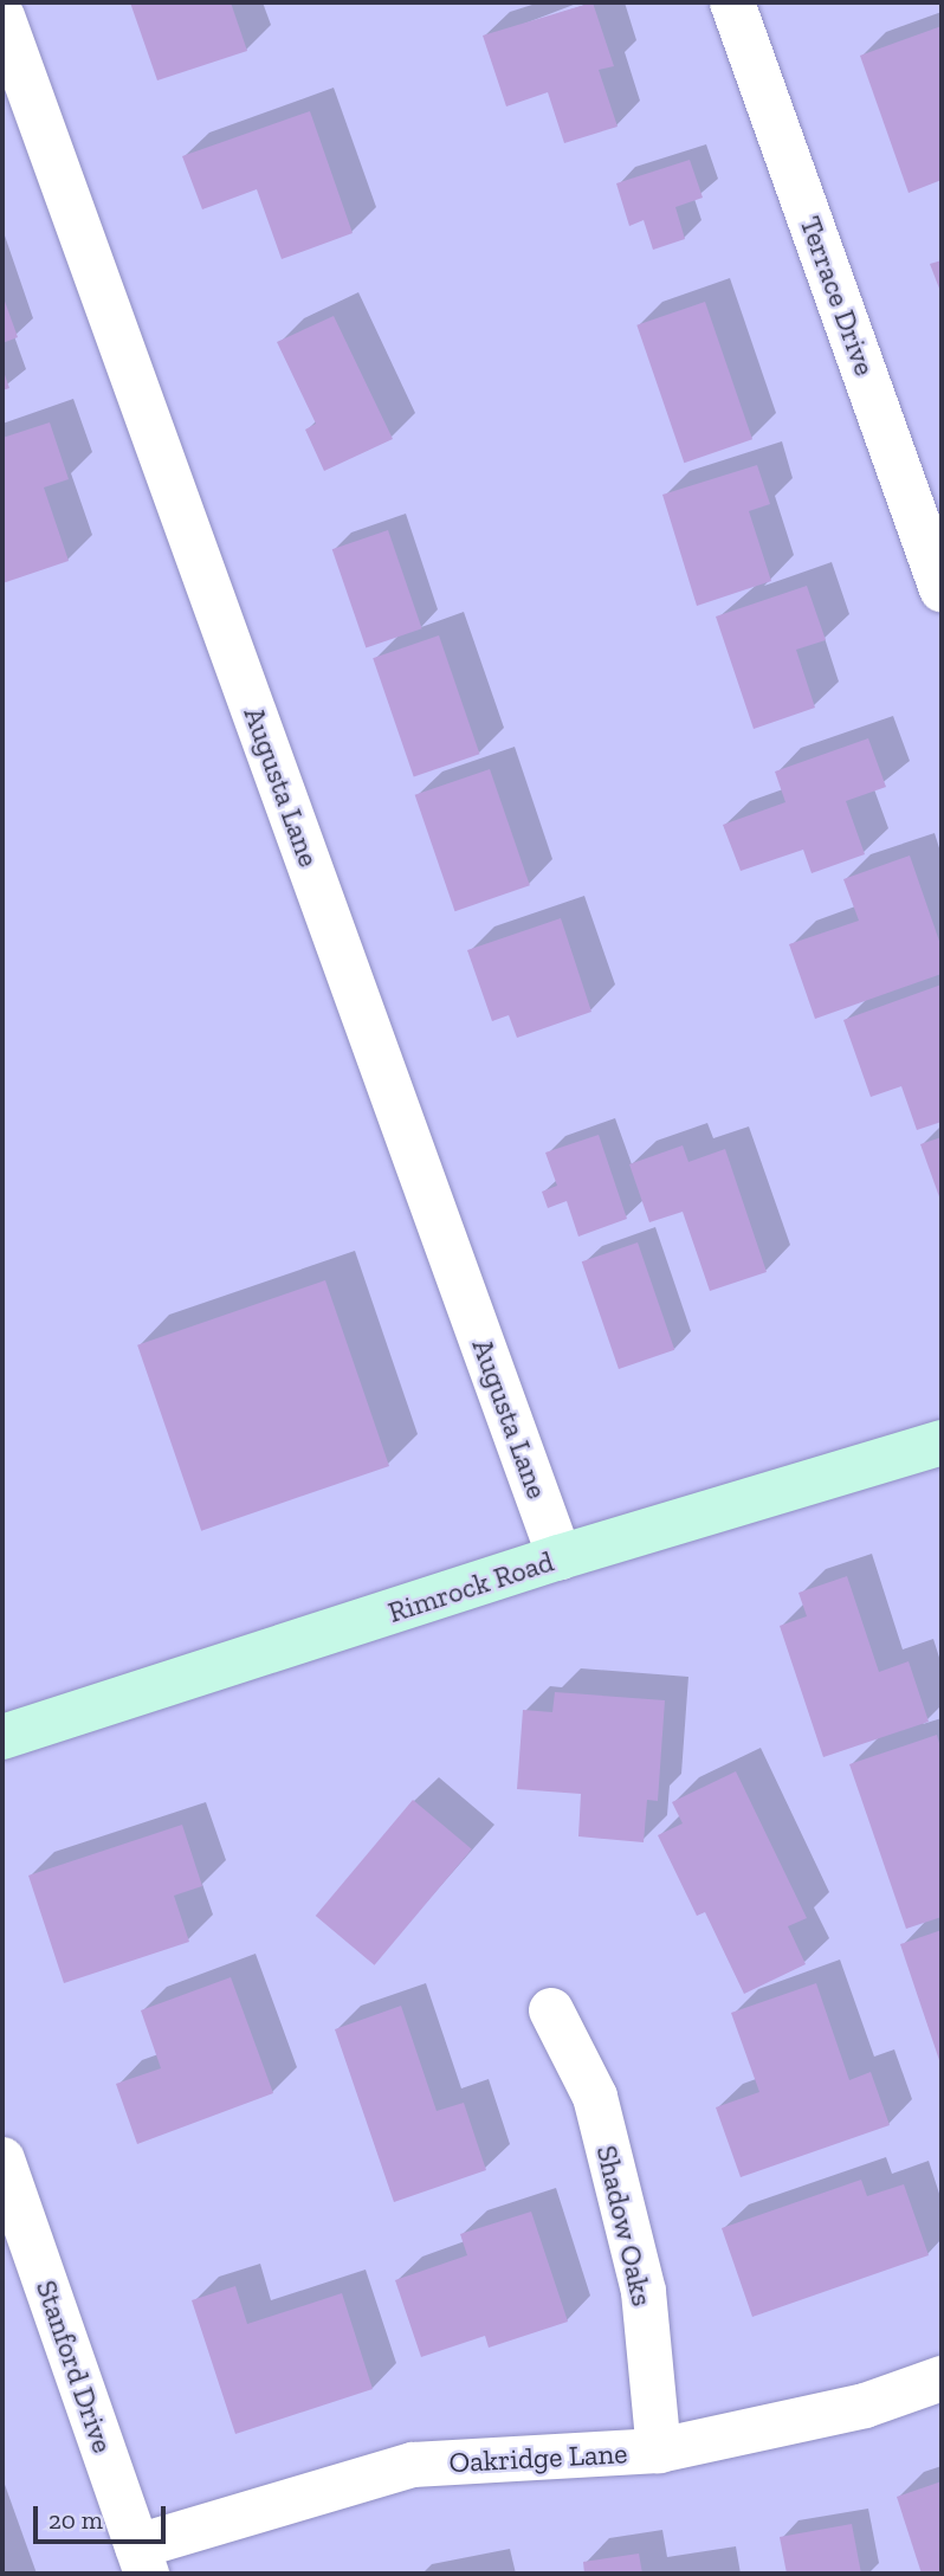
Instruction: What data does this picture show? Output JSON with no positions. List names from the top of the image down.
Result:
{
  "streets": {
    "main road": ["Rimrock Road"],
    "street": [
      "Terrace Drive",
      "Augusta Lane",
      "Shadow Oaks",
      "Stanford Drive",
      "Oakridge Lane"
    ]
  },
  "crossings": [
    ["Augusta Lane", "Rimrock Road"],
    ["Shadow Oaks", "Oakridge Lane"],
    ["Stanford Drive", "Oakridge Lane"]
  ],
  "scale_bar": "20 m"
}
